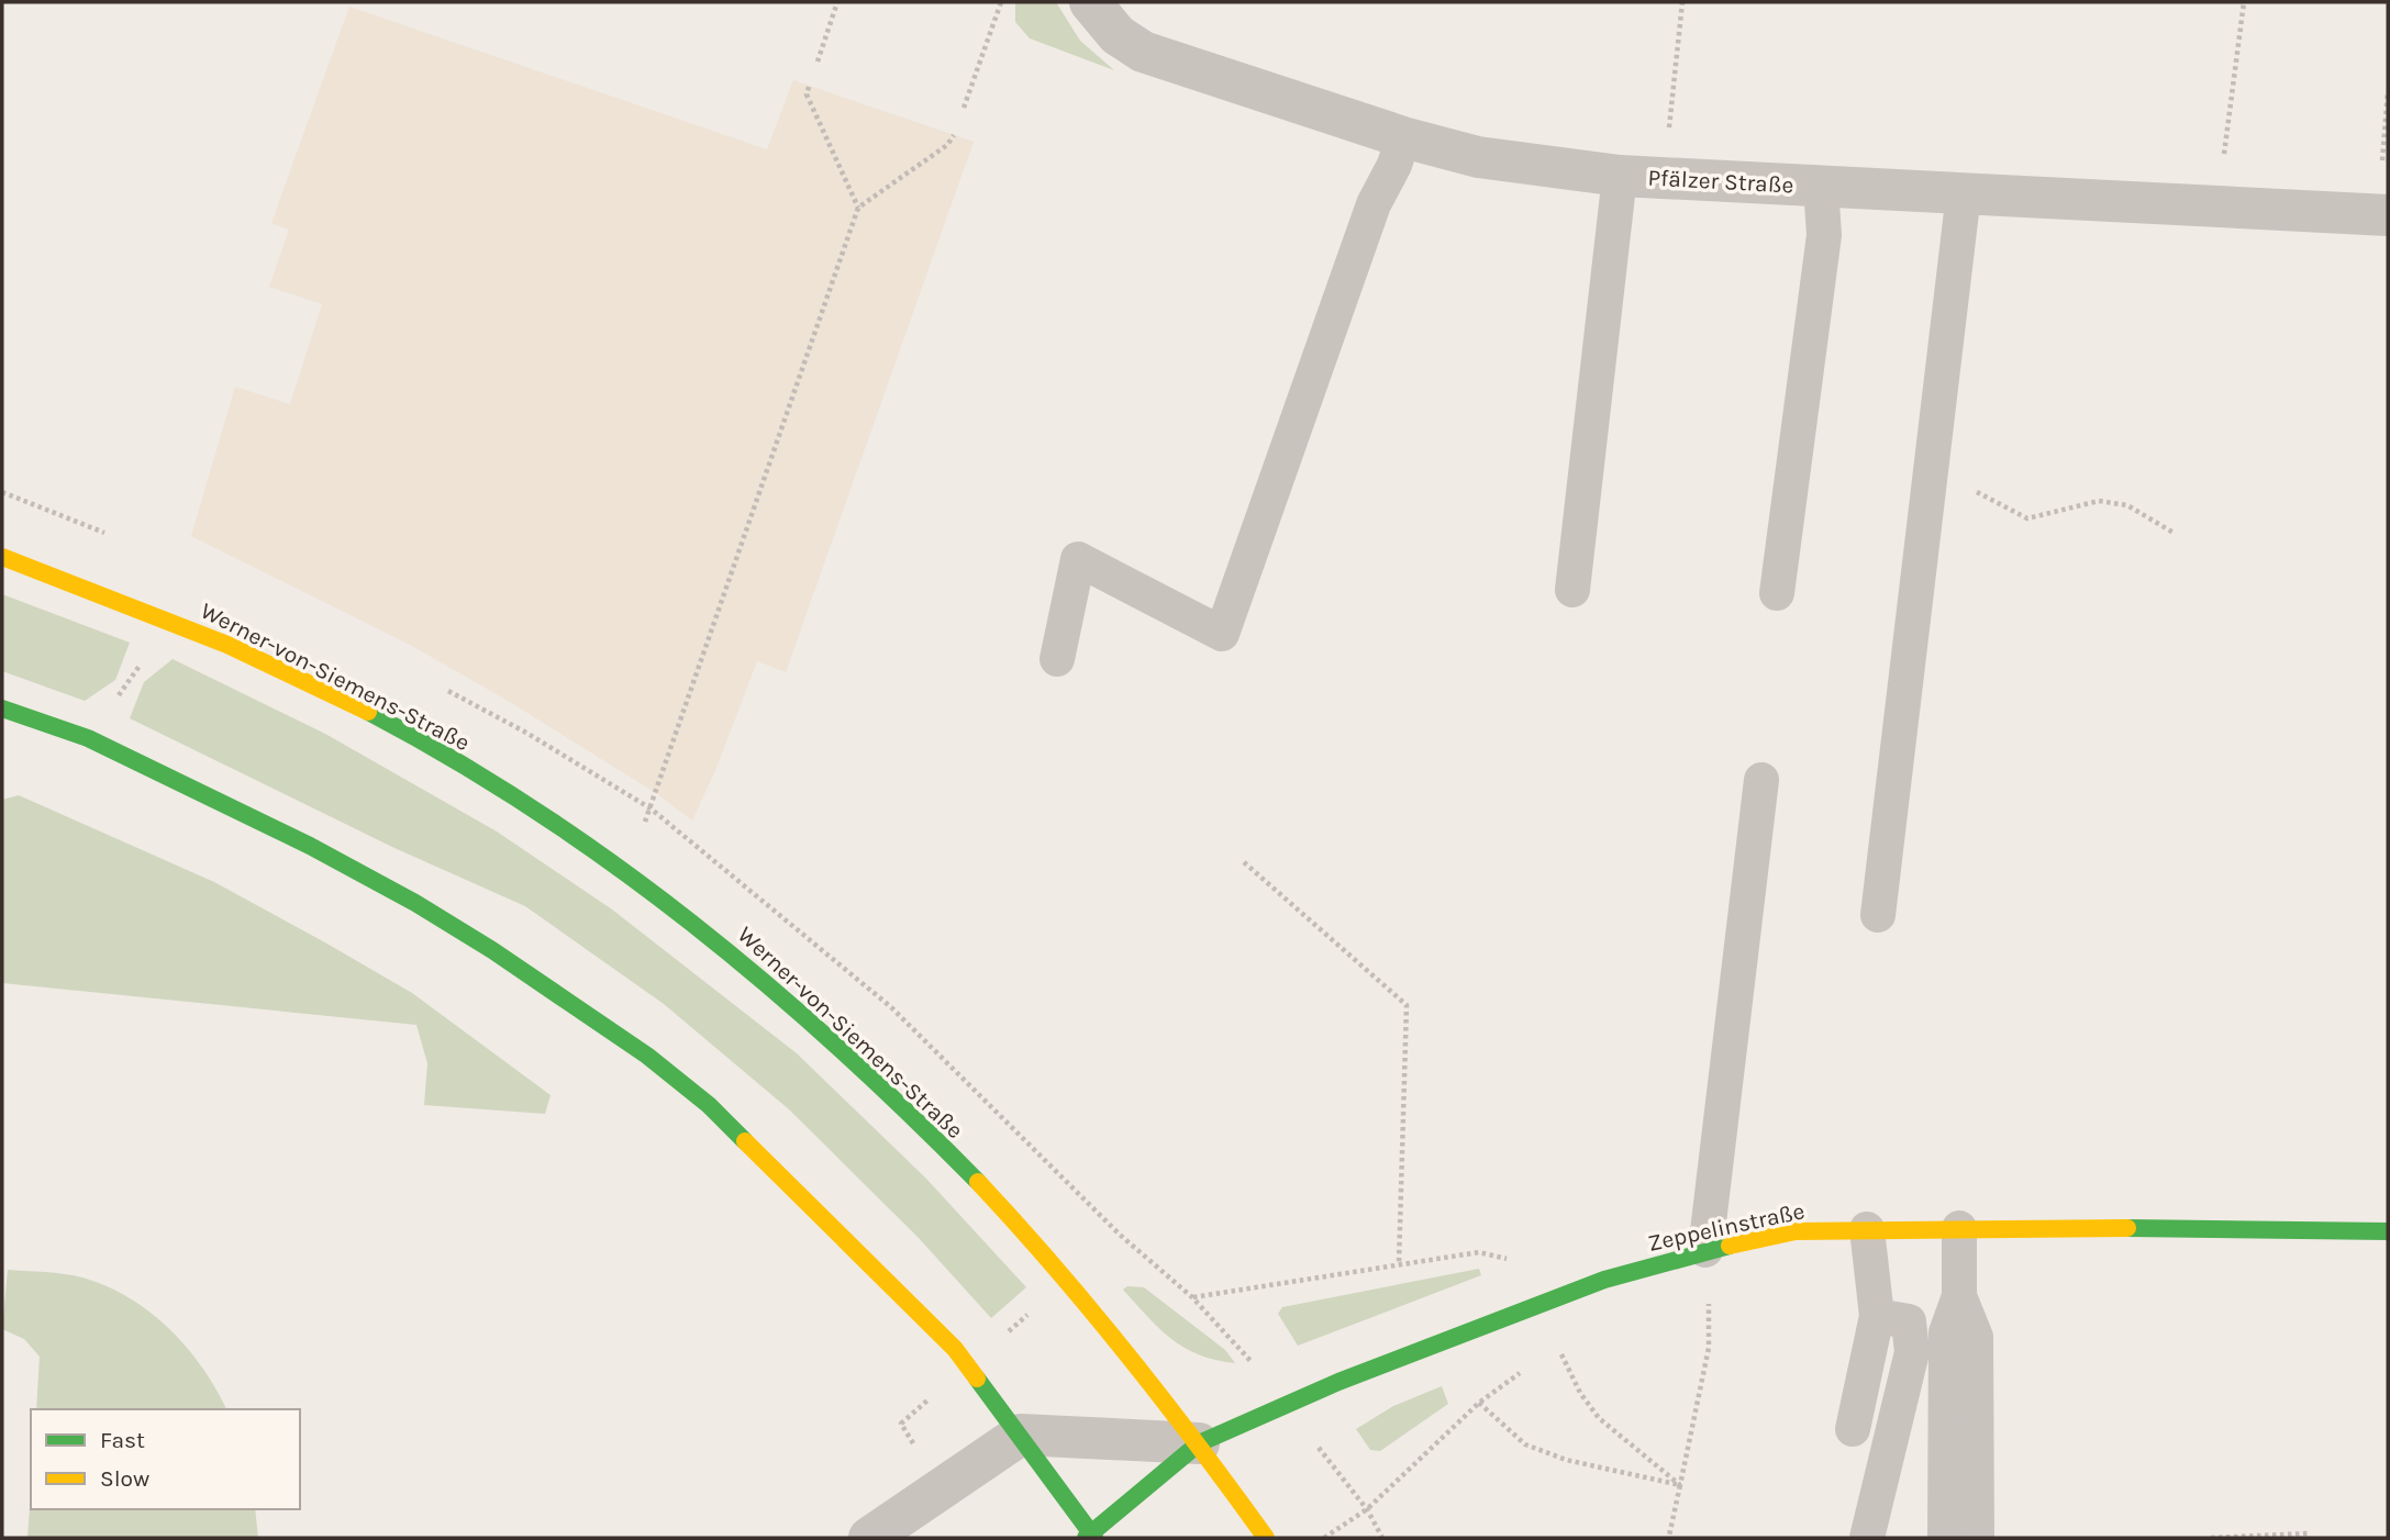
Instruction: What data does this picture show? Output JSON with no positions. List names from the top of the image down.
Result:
{
  "streets": {
    "main road": ["Werner-von-Siemens-Straße", "Zeppelinstraße"],
    "street": ["Pfälzer Straße"]
  },
  "crossings": [
    ["Werner-von-Siemens-Straße", "Zeppelinstraße"]
  ],
  "legend": ["Fast", "Slow"]
}
